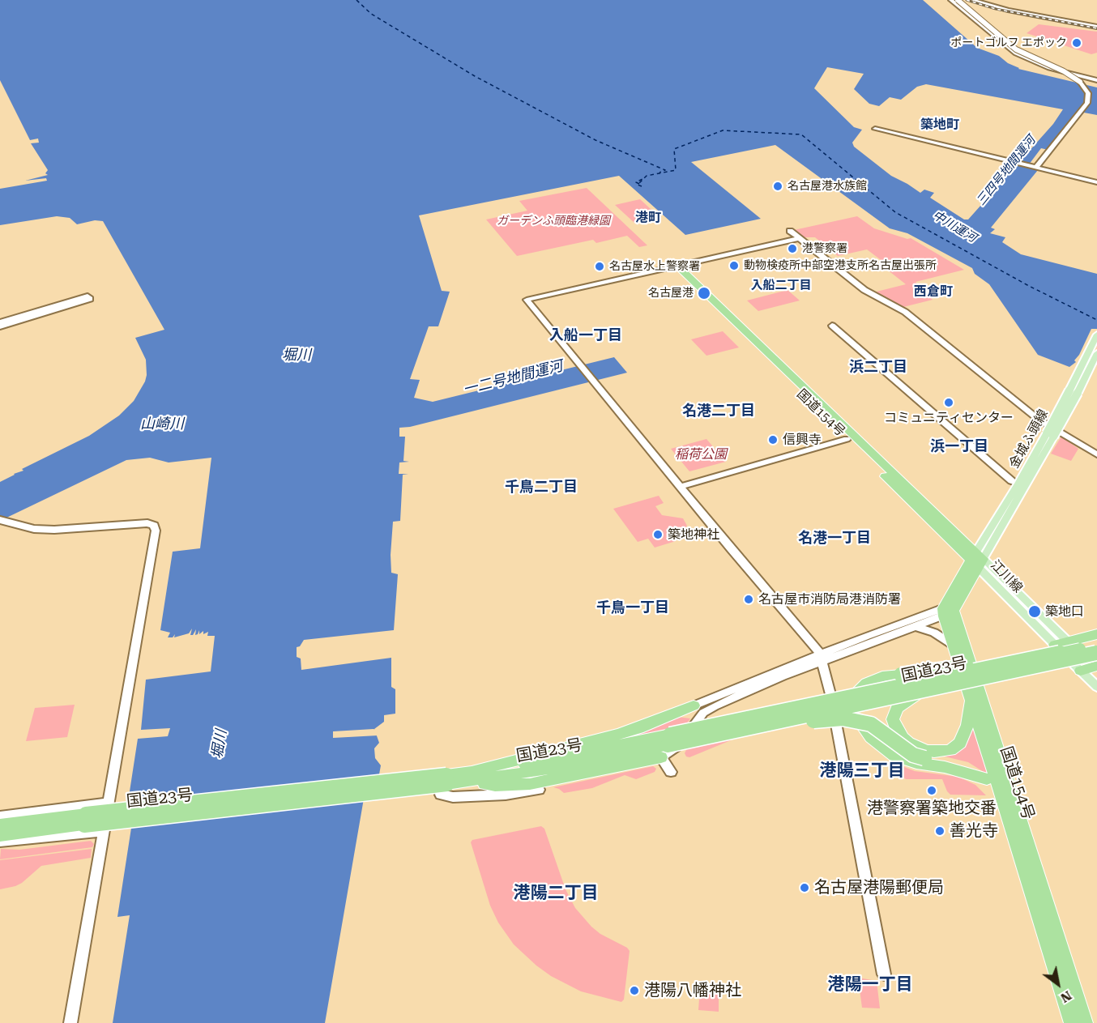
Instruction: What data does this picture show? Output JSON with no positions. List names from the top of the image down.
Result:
{
  "streets": {
    "highway": ["国道154号", "国道23号"],
    "main road": ["金城ふ頭線", "江川線"]
  },
  "crossings": [
    ["国道154号", "金城ふ頭線"],
    ["国道154号", "江川線"],
    ["金城ふ頭線", "江川線"]
  ],
  "districts": [
    "築地町",
    "港町",
    "入船二丁目",
    "西倉町",
    "入船一丁目",
    "浜二丁目",
    "名港二丁目",
    "浜一丁目",
    "千鳥二丁目",
    "名港一丁目",
    "千鳥一丁目",
    "港陽三丁目",
    "港陽二丁目",
    "港陽一丁目"
  ],
  "water": [
    "三四号地間運河",
    "中川運河",
    "堀川",
    "一二号地間運河",
    "山崎川"
  ],
  "parks": ["ガーデンふ頭臨港緑園", "稲荷公園"],
  "places": [
    "ポートゴルフ エポック",
    "名古屋港水族館",
    "港警察署",
    "動物検疫所中部空港支所名古屋出張所",
    "名古屋水上警察署",
    "名古屋港",
    "コミュニティセンター",
    "信興寺",
    "築地神社",
    "名古屋市消防局港消防署",
    "築地口",
    "港警察署築地交番",
    "善光寺",
    "名古屋港陽郵便局",
    "港陽八幡神社"
  ],
  "north": "bottom right"
}
